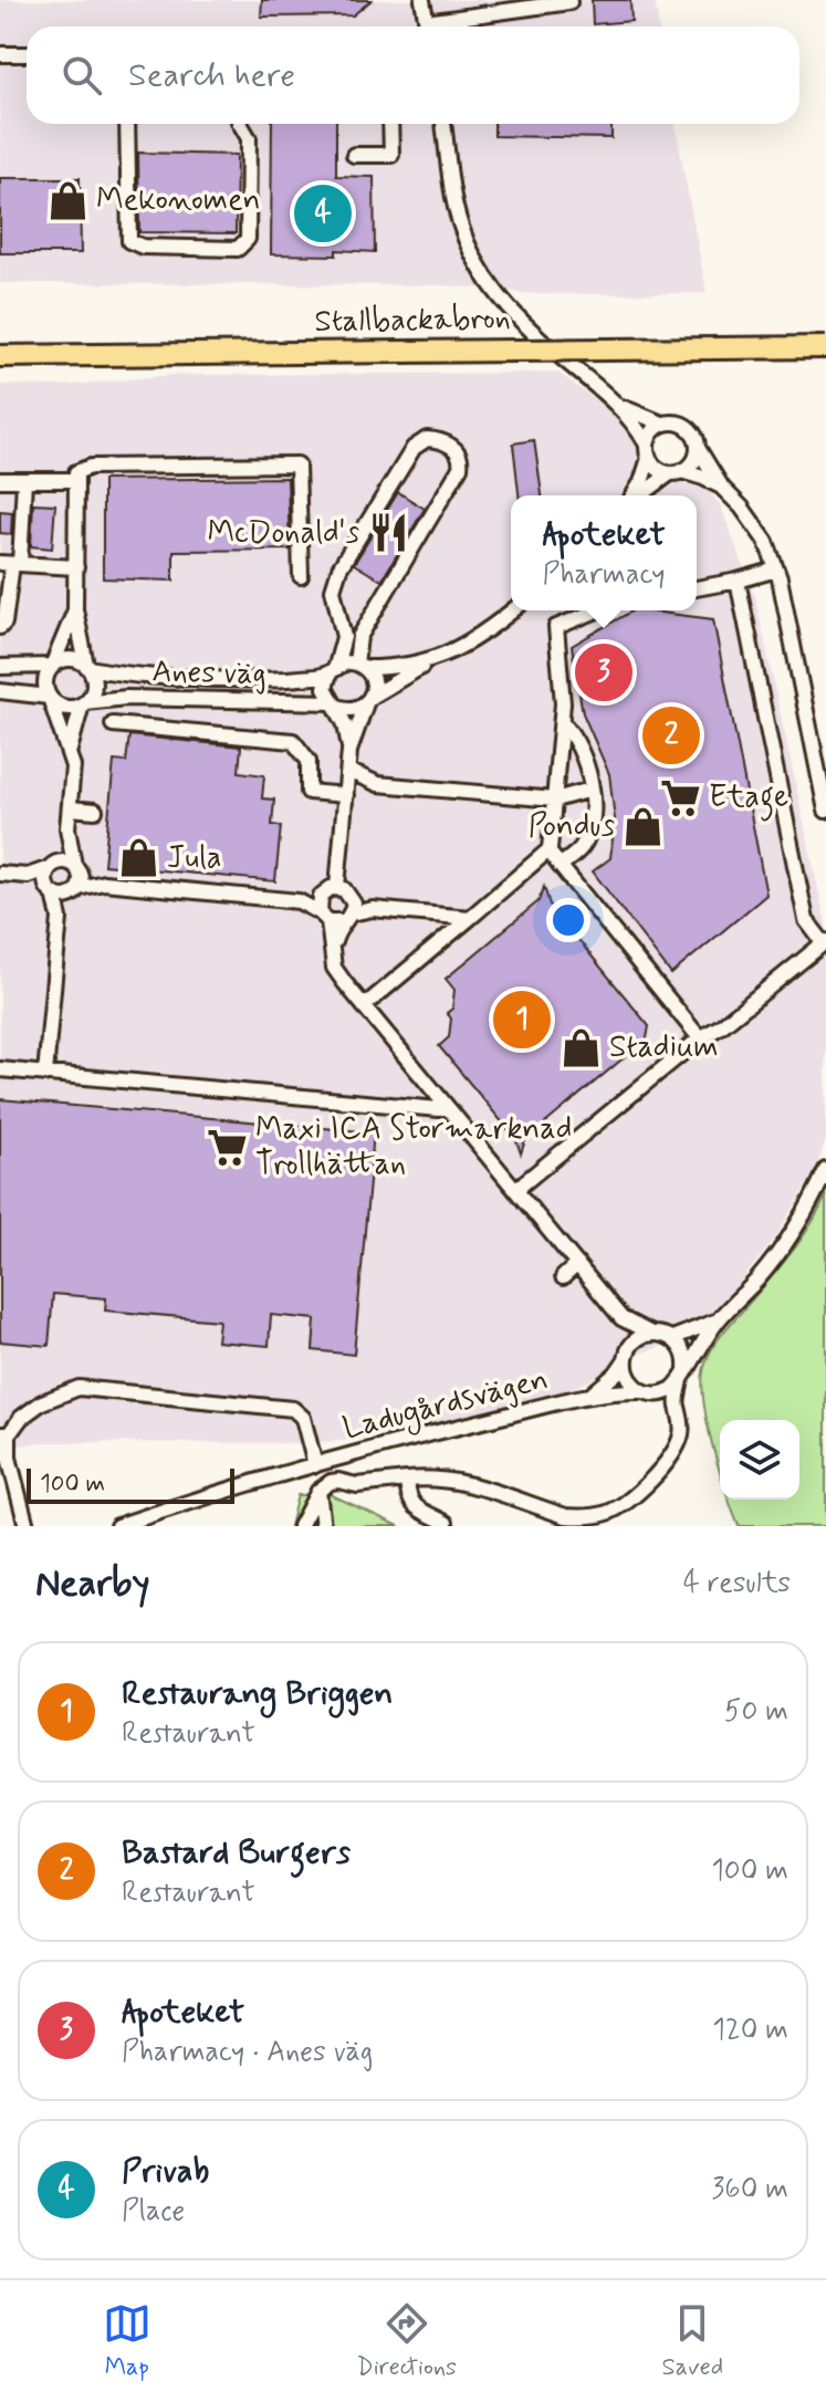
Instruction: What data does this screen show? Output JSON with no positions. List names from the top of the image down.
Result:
{
  "streets": {
    "highway": ["Stallbackabron"],
    "street": ["Anes väg", "Ladugårdsvägen"]
  },
  "places": {
    "shop": [
      "Mekonomen",
      "Pondus",
      "Jula",
      "Stadium"
    ],
    "restaurant": ["McDonald's"],
    "supermarket": ["Etage", "Maxi ICA Stormarknad Trollhättan"]
  },
  "scale_bar": "100 m",
  "page": {
    "search": "Search here",
    "pins": [
      "4",
      "3",
      "2",
      "1"
    ],
    "popup": ["Apoteket", "Pharmacy"],
    "scale": "100 m",
    "heading": ["Nearby", "4 results"],
    "list": [
      {
        "mark": "1",
        "name": "Restaurang Briggen",
        "note": "Restaurant",
        "value": "50 m"
      },
      {
        "mark": "2",
        "name": "Bastard Burgers",
        "note": "Restaurant",
        "value": "100 m"
      },
      {
        "mark": "3",
        "name": "Apoteket",
        "note": "Pharmacy · Anes väg",
        "value": "120 m"
      },
      {
        "mark": "4",
        "name": "Privab",
        "note": "Place",
        "value": "360 m"
      }
    ],
    "nav": ["Map", "Directions", "Saved"]
  }
}
